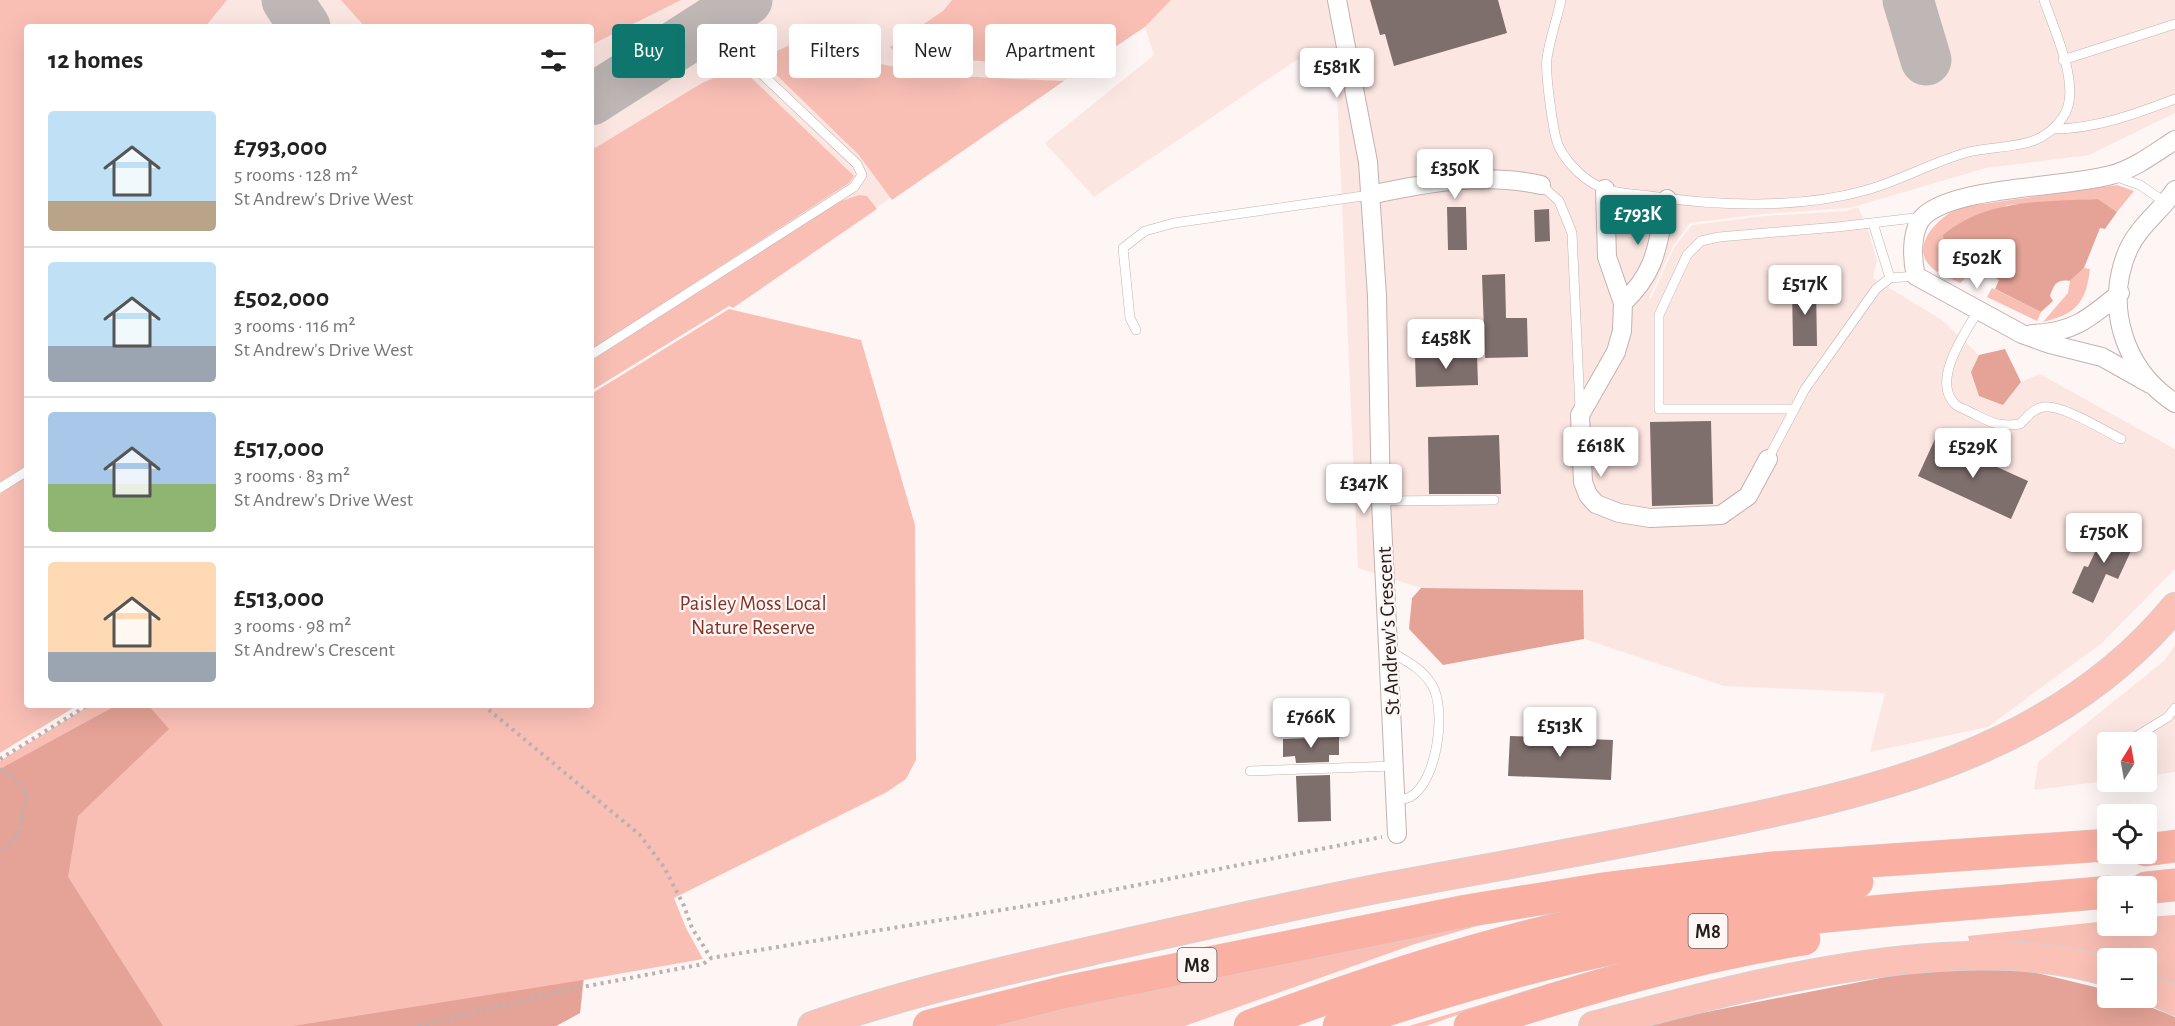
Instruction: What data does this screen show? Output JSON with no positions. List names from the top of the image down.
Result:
{
  "streets": {
    "highway": ["M8"],
    "street": ["St Andrew's Crescent"]
  },
  "parks": ["Paisley Moss Local Nature Reserve"],
  "north": "top",
  "page": {
    "chip": [
      "Buy",
      "Rent",
      "Filters",
      "New",
      "Apartment"
    ],
    "heading": "12 homes",
    "price": [
      "£581K",
      "£350K",
      "£793K",
      "£502K",
      "£517K",
      "£458K",
      "£618K",
      "£529K",
      "£347K",
      "£750K",
      "£766K",
      "£513K"
    ],
    "list": [
      {
        "name": "£793,000",
        "note": "5 rooms · 128 m² · St Andrew's Drive West"
      },
      {
        "name": "£502,000",
        "note": "3 rooms · 116 m² · St Andrew's Drive West"
      },
      {
        "name": "£517,000",
        "note": "3 rooms · 83 m² · St Andrew's Drive West"
      },
      {
        "name": "£513,000",
        "note": "3 rooms · 98 m² · St Andrew's Crescent"
      }
    ],
    "map_buttons": ["+", "−"]
  }
}
